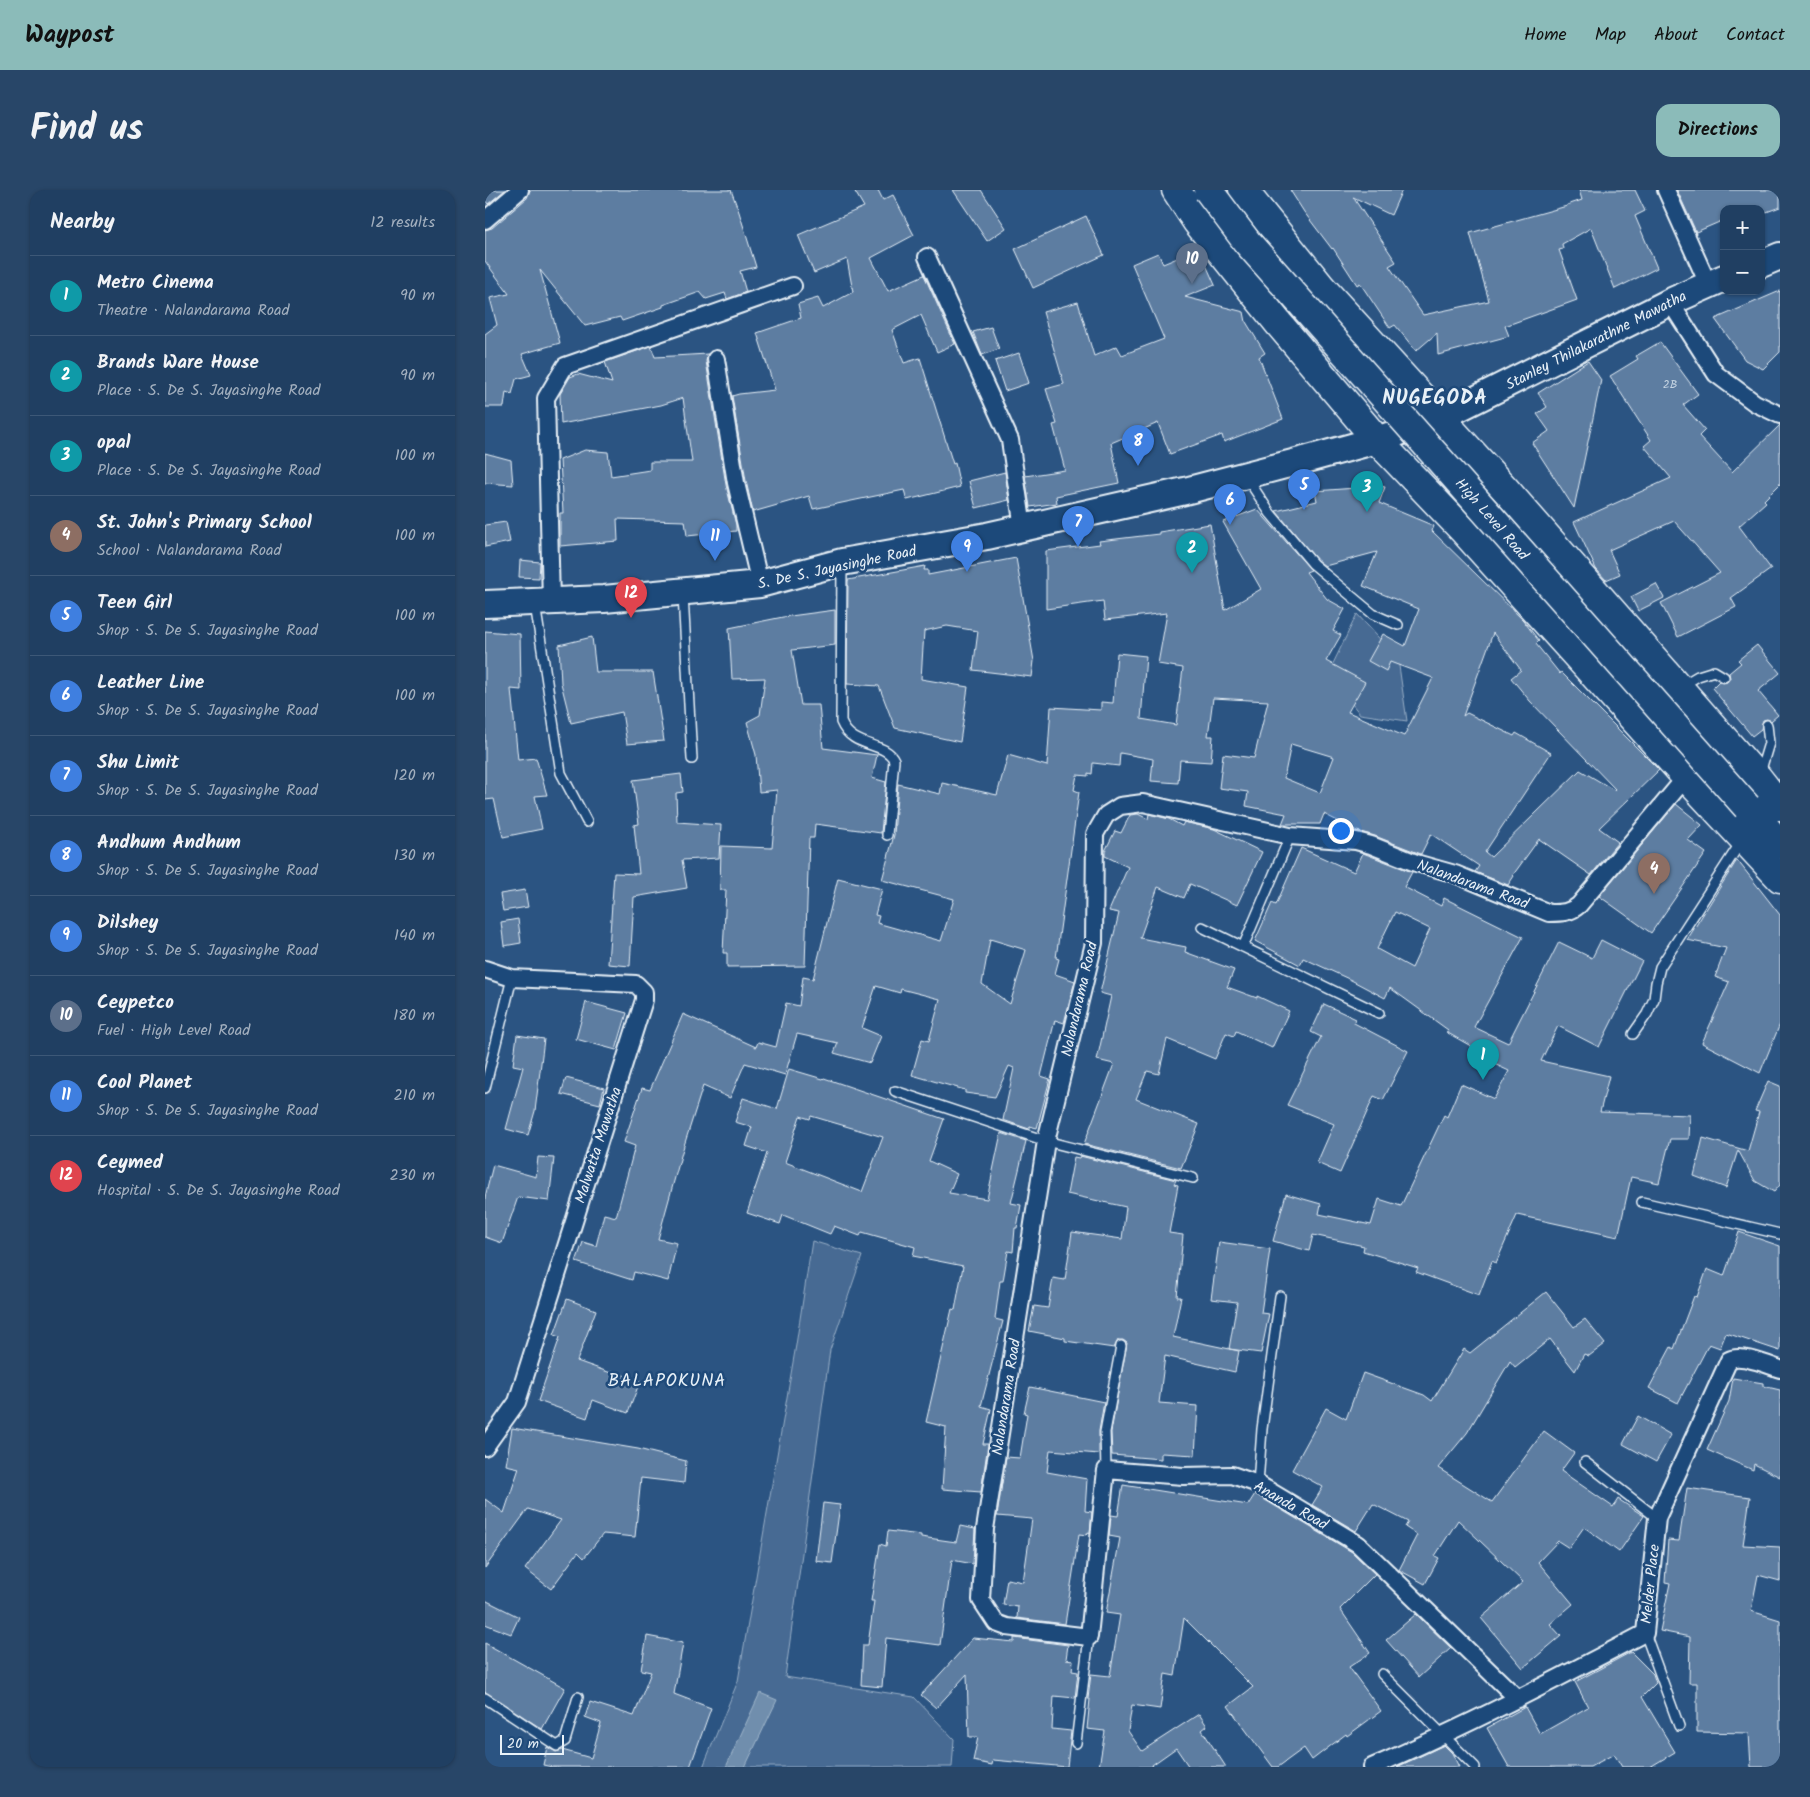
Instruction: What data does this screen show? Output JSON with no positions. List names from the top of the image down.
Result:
{
  "streets": {
    "highway": ["High Level Road"],
    "main road": ["Stanley Thilakarathne Mawatha", "S. De S. Jayasinghe Road"],
    "street": [
      "Nalandarama Road",
      "Malwatta Mawatha",
      "Ananda Road",
      "Melder Place"
    ]
  },
  "crossings": [
    ["Stanley Thilakarathne Mawatha", "S. De S. Jayasinghe Road"],
    ["Ananda Road", "Melder Place"]
  ],
  "districts": ["NUGEGODA", "BALAPOKUNA"],
  "house_numbers": ["2B"],
  "scale_bar": "20 m",
  "page": {
    "header": "Waypost",
    "nav": [
      "Home",
      "Map",
      "About",
      "Contact"
    ],
    "title": "Find us",
    "buttons": "Directions",
    "heading": ["Nearby", "12 results"],
    "map_buttons": ["+", "−"],
    "pins": [
      "10",
      "8",
      "5",
      "3",
      "6",
      "7",
      "11",
      "9",
      "2",
      "12",
      "4",
      "1"
    ],
    "list": [
      {
        "mark": "1",
        "name": "Metro Cinema",
        "note": "Theatre · Nalandarama Road",
        "value": "90 m"
      },
      {
        "mark": "2",
        "name": "Brands Ware House",
        "note": "Place · S. De S. Jayasinghe Road",
        "value": "90 m"
      },
      {
        "mark": "3",
        "name": "opal",
        "note": "Place · S. De S. Jayasinghe Road",
        "value": "100 m"
      },
      {
        "mark": "4",
        "name": "St. John's Primary School",
        "note": "School · Nalandarama Road",
        "value": "100 m"
      },
      {
        "mark": "5",
        "name": "Teen Girl",
        "note": "Shop · S. De S. Jayasinghe Road",
        "value": "100 m"
      },
      {
        "mark": "6",
        "name": "Leather Line",
        "note": "Shop · S. De S. Jayasinghe Road",
        "value": "100 m"
      },
      {
        "mark": "7",
        "name": "Shu Limit",
        "note": "Shop · S. De S. Jayasinghe Road",
        "value": "120 m"
      },
      {
        "mark": "8",
        "name": "Andhum Andhum",
        "note": "Shop · S. De S. Jayasinghe Road",
        "value": "130 m"
      },
      {
        "mark": "9",
        "name": "Dilshey",
        "note": "Shop · S. De S. Jayasinghe Road",
        "value": "140 m"
      },
      {
        "mark": "10",
        "name": "Ceypetco",
        "note": "Fuel · High Level Road",
        "value": "180 m"
      },
      {
        "mark": "11",
        "name": "Cool Planet",
        "note": "Shop · S. De S. Jayasinghe Road",
        "value": "210 m"
      },
      {
        "mark": "12",
        "name": "Ceymed",
        "note": "Hospital · S. De S. Jayasinghe Road",
        "value": "230 m"
      }
    ],
    "scale": "20 m"
  }
}
